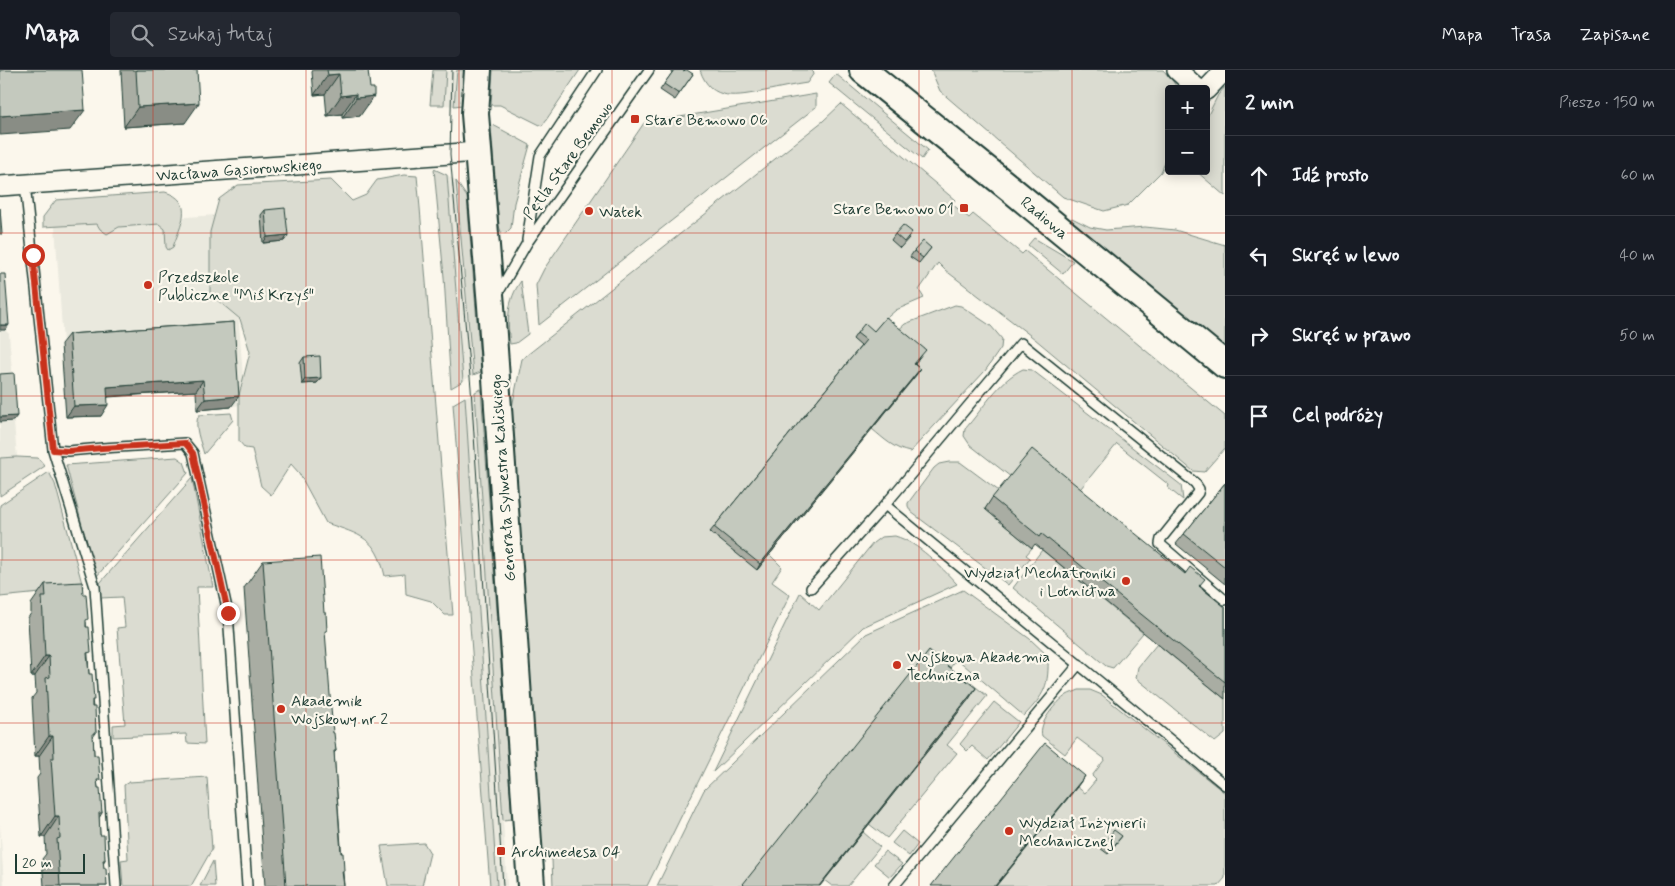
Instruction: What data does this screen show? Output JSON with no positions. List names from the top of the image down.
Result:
{
  "streets": {
    "street": ["Wacława Gąsiorowskiego", "Radiowa", "Generała Sylwestra Kaliskiego"],
    "lane": ["Pętla Stare Bemowo"]
  },
  "crossings": [
    ["Pętla Stare Bemowo", "Generała Sylwestra Kaliskiego"],
    ["Wacława Gąsiorowskiego", "Generała Sylwestra Kaliskiego"]
  ],
  "places": {
    "transit": ["Stare Bemowo 06", "Stare Bemowo 01", "Archimedesa 04"],
    "other": [
      "Watek",
      "Przedszkole Publiczne \"Miś Krzyś\"",
      "Wydział Mechatroniki i Lotnictwa",
      "Wojskowa Akademia Techniczna",
      "Akademik Wojskowy nr 2",
      "Wydział Inżynierii Mechanicznej"
    ]
  },
  "scale_bar": "20 m",
  "page": {
    "header": "Mapa",
    "search": "Szukaj tutaj",
    "nav": ["Mapa", "Trasa", "Zapisane"],
    "heading": ["2 min", "Pieszo · 150 m"],
    "map_buttons": ["+", "−"],
    "list": [
      ["Idź prosto", "60 m"],
      ["Skręć w lewo", "40 m"],
      ["Skręć w prawo", "50 m"],
      "Cel podróży"
    ],
    "scale": "20 m"
  }
}
